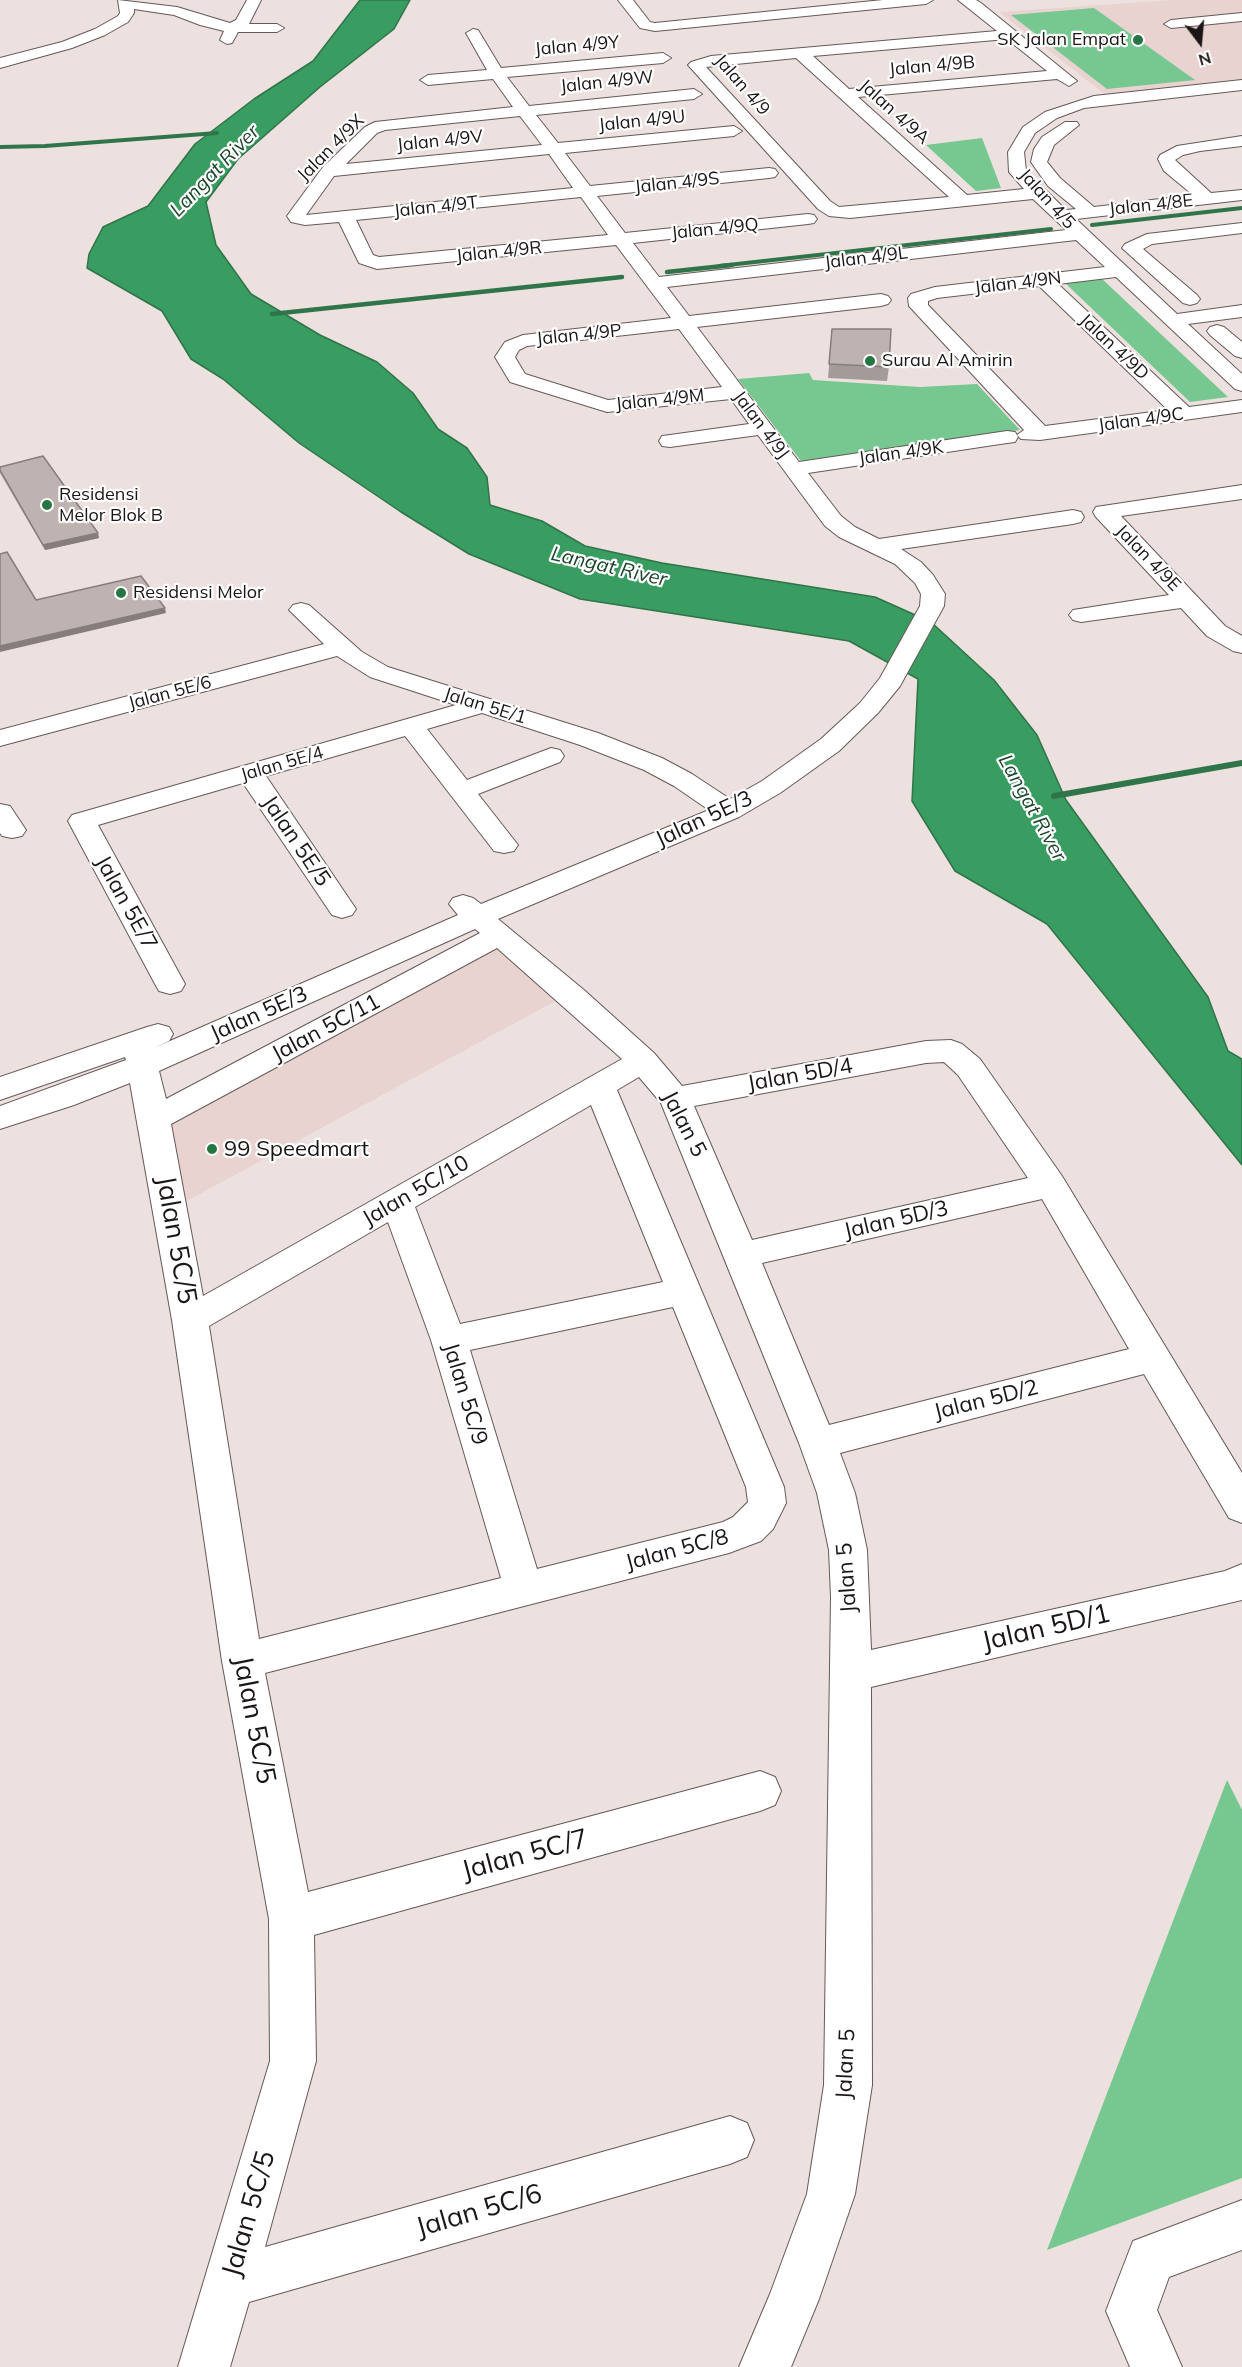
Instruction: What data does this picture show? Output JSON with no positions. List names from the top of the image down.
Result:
{
  "streets": {
    "street": [
      "Jalan 4/9Y",
      "Jalan 4/9B",
      "Jalan 4/9W",
      "Jalan 4/9",
      "Jalan 4/9A",
      "Jalan 4/9U",
      "Jalan 4/9V",
      "Jalan 4/9X",
      "Jalan 4/9S",
      "Jalan 4/5",
      "Jalan 4/8E",
      "Jalan 4/9T",
      "Jalan 4/9Q",
      "Jalan 4/9R",
      "Jalan 4/9L",
      "Jalan 4/9N",
      "Jalan 4/9P",
      "Jalan 4/9D",
      "Jalan 4/9M",
      "Jalan 4/9C",
      "Jalan 4/9J",
      "Jalan 4/9K",
      "Jalan 4/9E",
      "Jalan 5E/6",
      "Jalan 5E/1",
      "Jalan 5E/4",
      "Jalan 5E/3",
      "Jalan 5E/5",
      "Jalan 5E/7",
      "Jalan 5C/11",
      "Jalan 5D/4",
      "Jalan 5",
      "Jalan 5C/10",
      "Jalan 5D/3",
      "Jalan 5C/5",
      "Jalan 5C/9",
      "Jalan 5D/2",
      "Jalan 5C/8",
      "Jalan 5D/1",
      "Jalan 5C/7",
      "Jalan 5C/6"
    ]
  },
  "crossings": [
    ["Jalan 4/9B", "Jalan 4/9A"],
    ["Jalan 4/9W", "Jalan 4/9X"],
    ["Jalan 4/9", "Jalan 4/9A"],
    ["Jalan 4/9", "Jalan 4/5"],
    ["Jalan 4/9U", "Jalan 4/9V"],
    ["Jalan 4/9V", "Jalan 4/9X"],
    ["Jalan 4/9X", "Jalan 4/9T"],
    ["Jalan 4/9X", "Jalan 4/9R"],
    ["Jalan 4/9S", "Jalan 4/9T"],
    ["Jalan 4/5", "Jalan 4/8E"],
    ["Jalan 4/5", "Jalan 4/9L"],
    ["Jalan 4/5", "Jalan 4/9N"],
    ["Jalan 4/9T", "Jalan 4/9R"],
    ["Jalan 4/9Q", "Jalan 4/9R"],
    ["Jalan 4/9L", "Jalan 4/9J"],
    ["Jalan 4/9N", "Jalan 4/9D"],
    ["Jalan 4/9N", "Jalan 4/9C"],
    ["Jalan 4/9N", "Jalan 4/9K"],
    ["Jalan 4/9P", "Jalan 4/9M"],
    ["Jalan 4/9P", "Jalan 4/9J"],
    ["Jalan 4/9D", "Jalan 4/9C"],
    ["Jalan 4/9M", "Jalan 4/9J"],
    ["Jalan 4/9C", "Jalan 4/9K"],
    ["Jalan 4/9J", "Jalan 4/9K"],
    ["Jalan 4/9J", "Jalan 5E/3"],
    ["Jalan 5E/6", "Jalan 5E/1"],
    ["Jalan 5E/1", "Jalan 5E/4"],
    ["Jalan 5E/1", "Jalan 5E/3"],
    ["Jalan 5E/4", "Jalan 5E/5"],
    ["Jalan 5E/4", "Jalan 5E/7"],
    ["Jalan 5E/3", "Jalan 5C/11"],
    ["Jalan 5E/3", "Jalan 5"],
    ["Jalan 5E/3", "Jalan 5C/5"],
    ["Jalan 5C/11", "Jalan 5"],
    ["Jalan 5C/11", "Jalan 5C/5"],
    ["Jalan 5D/4", "Jalan 5"],
    ["Jalan 5D/4", "Jalan 5D/3"],
    ["Jalan 5D/4", "Jalan 5D/2"],
    ["Jalan 5", "Jalan 5C/10"],
    ["Jalan 5", "Jalan 5D/3"],
    ["Jalan 5", "Jalan 5D/2"],
    ["Jalan 5", "Jalan 5D/1"],
    ["Jalan 5C/10", "Jalan 5C/5"],
    ["Jalan 5C/10", "Jalan 5C/9"],
    ["Jalan 5C/10", "Jalan 5C/8"],
    ["Jalan 5C/5", "Jalan 5C/8"],
    ["Jalan 5C/5", "Jalan 5C/7"],
    ["Jalan 5C/5", "Jalan 5C/6"],
    ["Jalan 5C/9", "Jalan 5C/8"]
  ],
  "water": ["Langat River"],
  "places": [
    "SK Jalan Empat",
    "Surau Al Amirin",
    "Residensi Melor Blok B",
    "Residensi Melor",
    "99 Speedmart"
  ],
  "north": "bottom"
}
